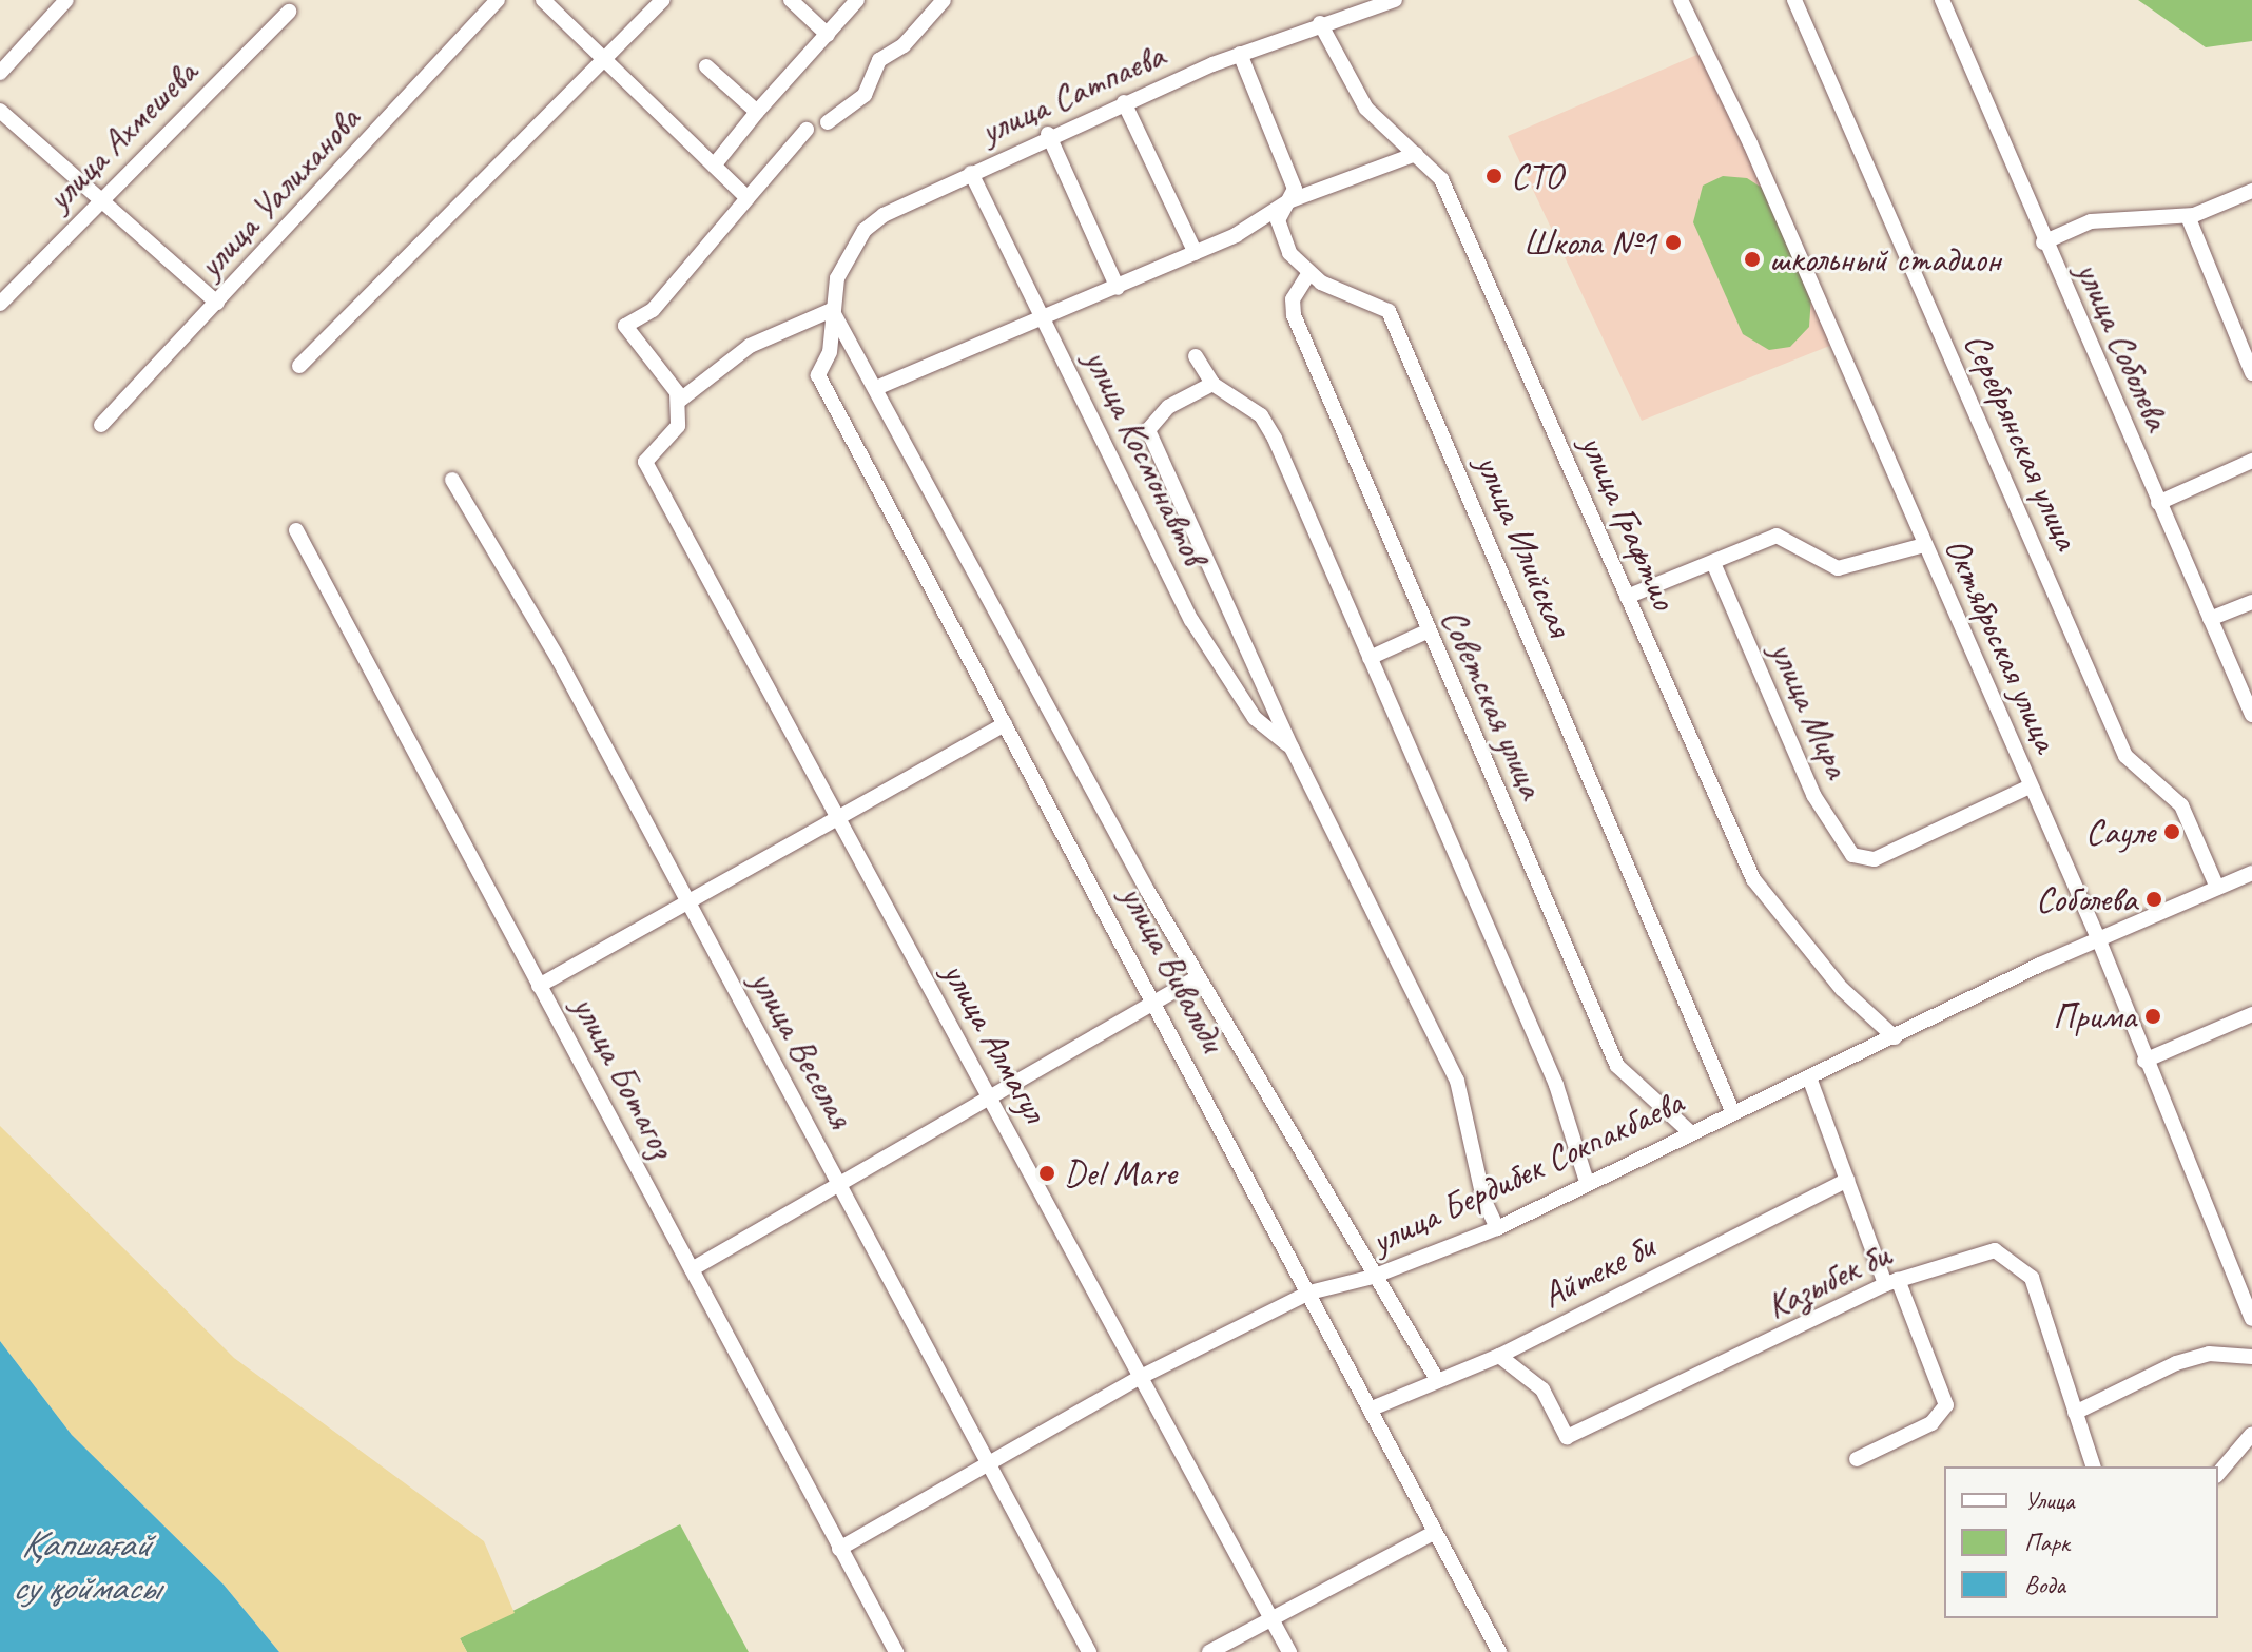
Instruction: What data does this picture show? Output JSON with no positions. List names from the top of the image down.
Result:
{
  "streets": {
    "street": [
      "улица Сатпаева",
      "улица Ахмешева",
      "улица Уалиханова",
      "улица Соболева",
      "Серебрянская улица",
      "улица Космонавтов",
      "улица Графтио",
      "улица Илийская",
      "Октябрьская улица",
      "Советская улица",
      "улица Мира",
      "улица Вивальди",
      "улица Алмагул",
      "улица Веселая",
      "улица Ботагоз",
      "улица Бердибек Сокпакбаева",
      "Айтеке би",
      "Казыбек би"
    ]
  },
  "crossings": [
    ["улица Сатпаева", "улица Космонавтов"],
    ["улица Сатпаева", "улица Графтио"],
    ["улица Сатпаева", "улица Вивальди"],
    ["Серебрянская улица", "улица Бердибек Сокпакбаева"],
    ["улица Космонавтов", "улица Бердибек Сокпакбаева"],
    ["улица Графтио", "улица Бердибек Сокпакбаева"],
    ["улица Илийская", "Советская улица"],
    ["улица Илийская", "улица Бердибек Сокпакбаева"],
    ["Октябрьская улица", "улица Мира"],
    ["Октябрьская улица", "улица Бердибек Сокпакбаева"],
    ["Советская улица", "улица Бердибек Сокпакбаева"],
    ["улица Вивальди", "улица Бердибек Сокпакбаева"],
    ["улица Вивальди", "Айтеке би"],
    ["улица Алмагул", "улица Бердибек Сокпакбаева"],
    ["улица Веселая", "улица Бердибек Сокпакбаева"],
    ["улица Ботагоз", "улица Бердибек Сокпакбаева"],
    ["Айтеке би", "Казыбек би"]
  ],
  "water": ["Қапшағай су қоймасы"],
  "places": [
    "СТО",
    "Школа №1",
    "школьный стадион",
    "Сауле",
    "Соболева",
    "Прима",
    "Del Mare"
  ],
  "legend": ["Улица", "Парк", "Вода"]
}
